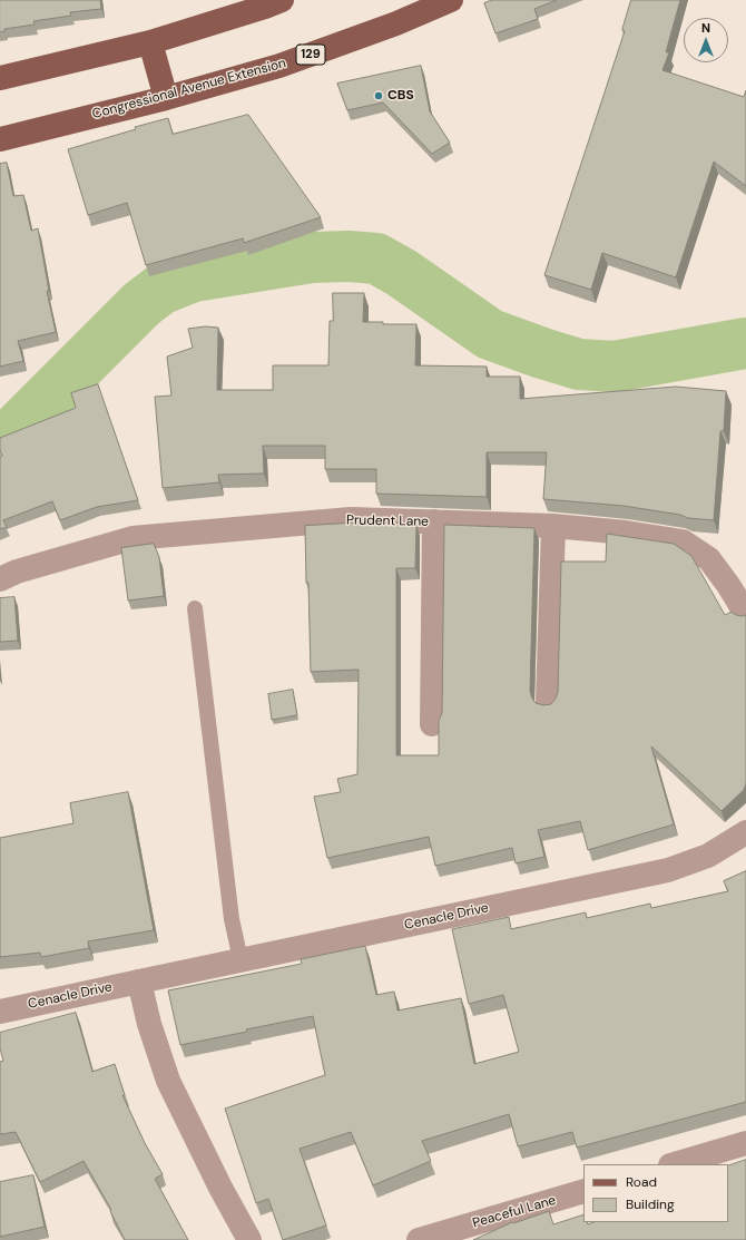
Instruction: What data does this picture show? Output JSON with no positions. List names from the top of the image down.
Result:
{
  "streets": {
    "main road": ["129", "Congressional Avenue Extension"],
    "street": ["Prudent Lane", "Cenacle Drive", "Peaceful Lane"]
  },
  "places": ["CBS"],
  "legend": ["Road", "Building"],
  "north": "top"
}
